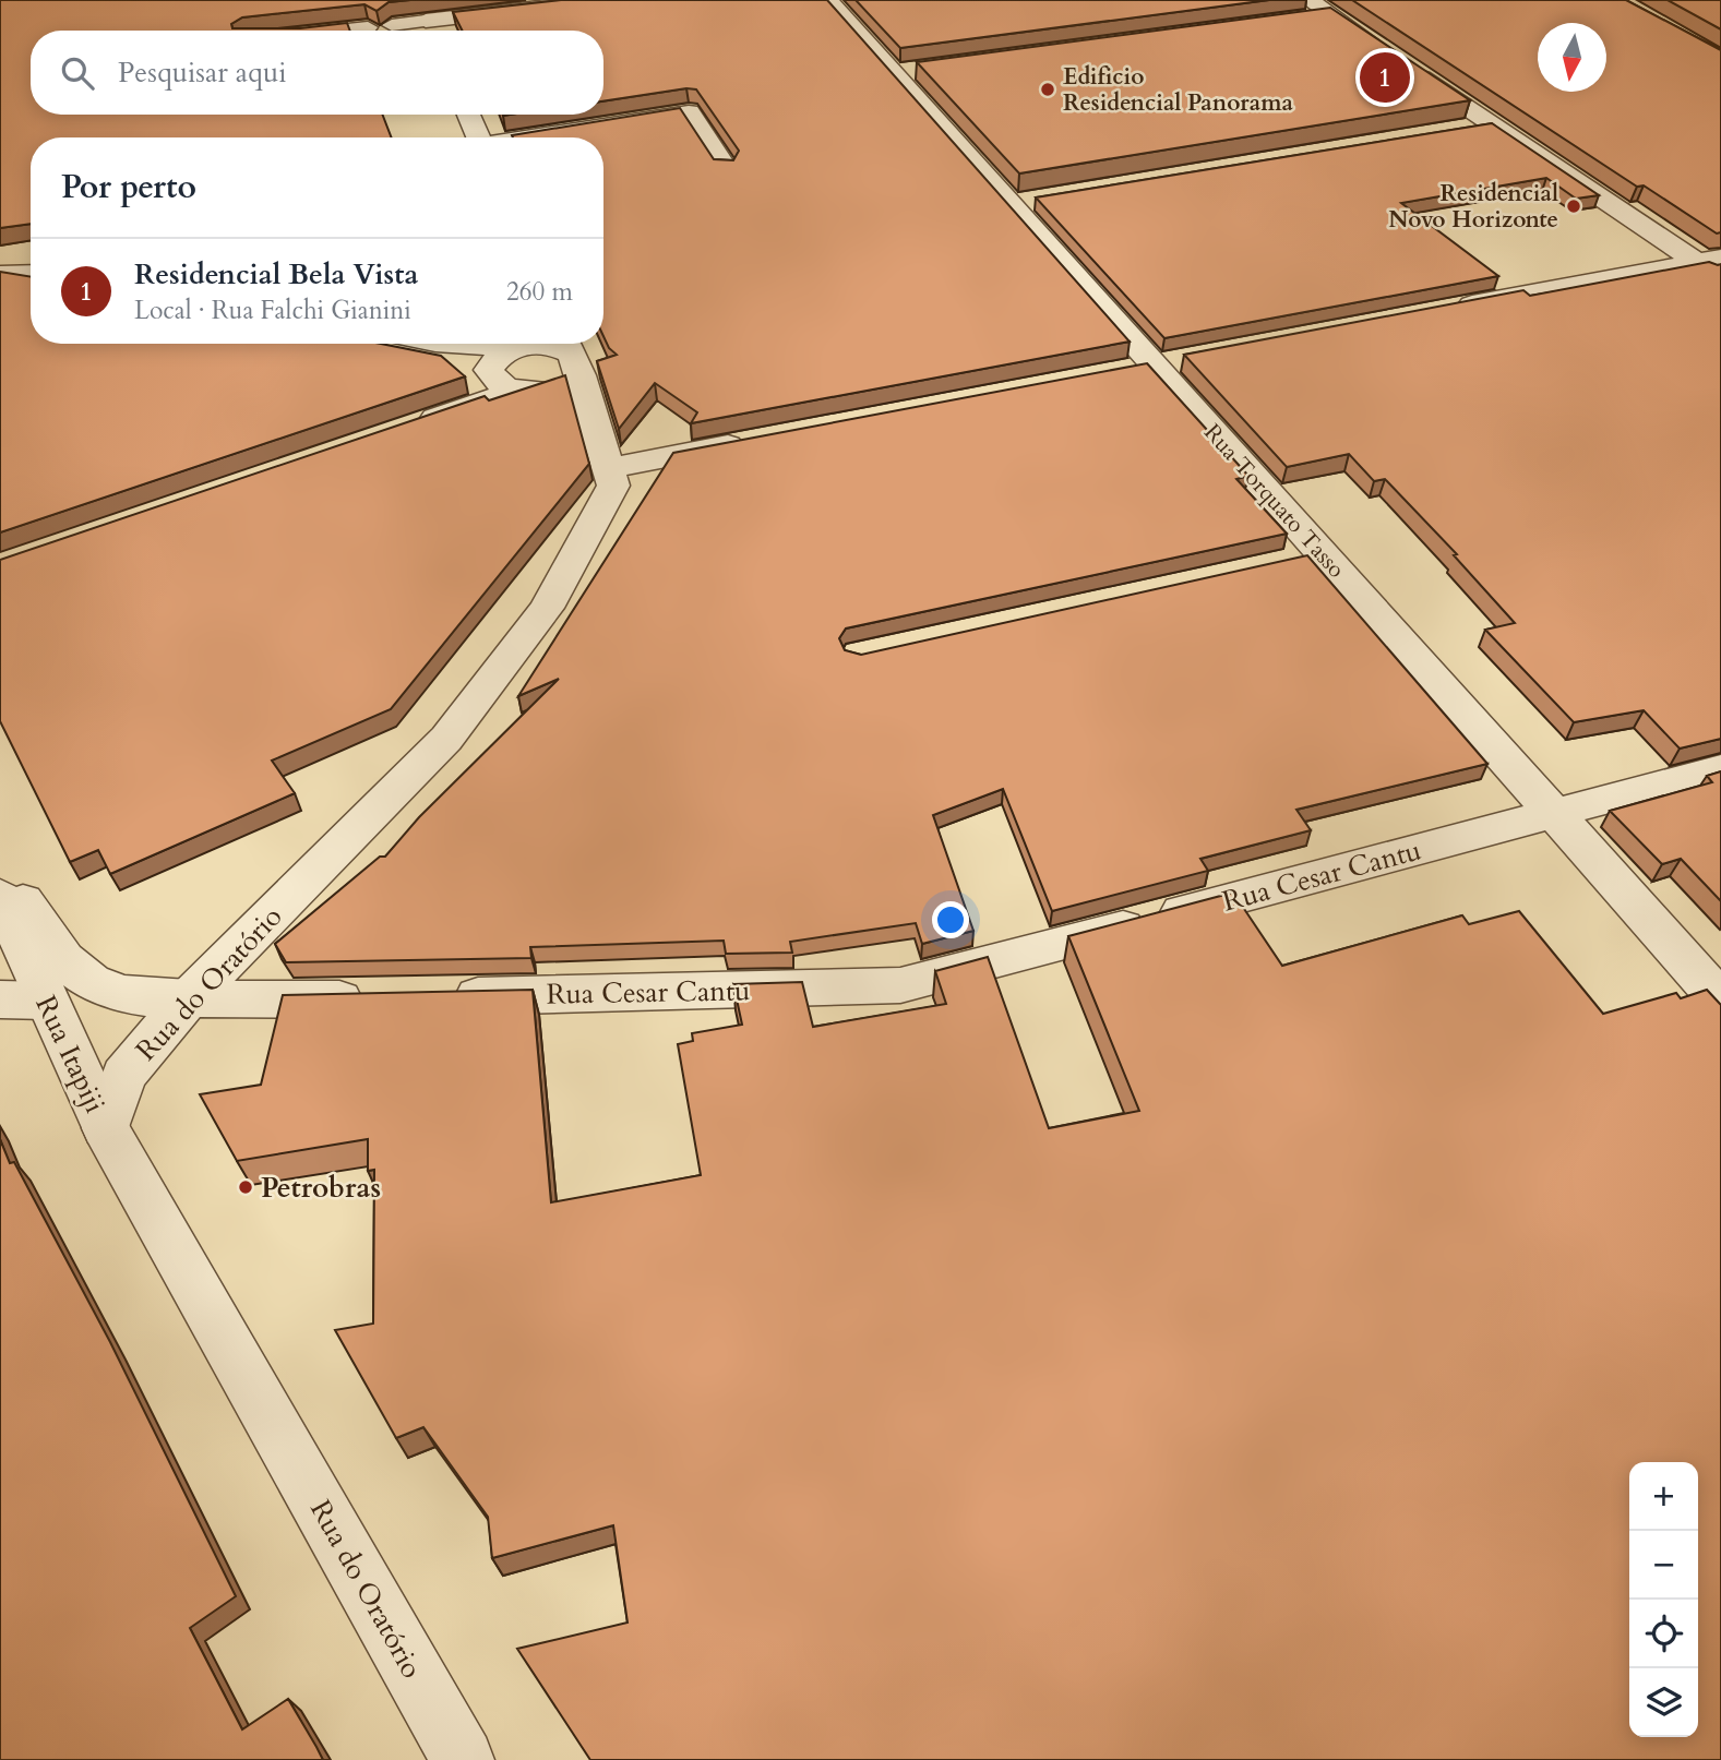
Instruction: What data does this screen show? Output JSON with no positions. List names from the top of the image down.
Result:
{
  "streets": {
    "street": [
      "Rua Torquato Tasso",
      "Rua Cesar Cantu",
      "Rua do Oratório",
      "Rua Itapiji"
    ]
  },
  "crossings": [
    ["Rua Torquato Tasso", "Rua Cesar Cantu"],
    ["Rua do Oratório", "Rua Itapiji"]
  ],
  "places": ["Edificio Residencial Panorama", "Residencial Novo Horizonte", "Petrobras"],
  "north": "bottom",
  "page": {
    "search": "Pesquisar aqui",
    "pins": "1",
    "heading": "Por perto",
    "list": [
      {
        "mark": "1",
        "name": "Residencial Bela Vista",
        "note": "Local · Rua Falchi Gianini",
        "value": "260 m"
      }
    ],
    "map_buttons": ["+", "−"]
  }
}
